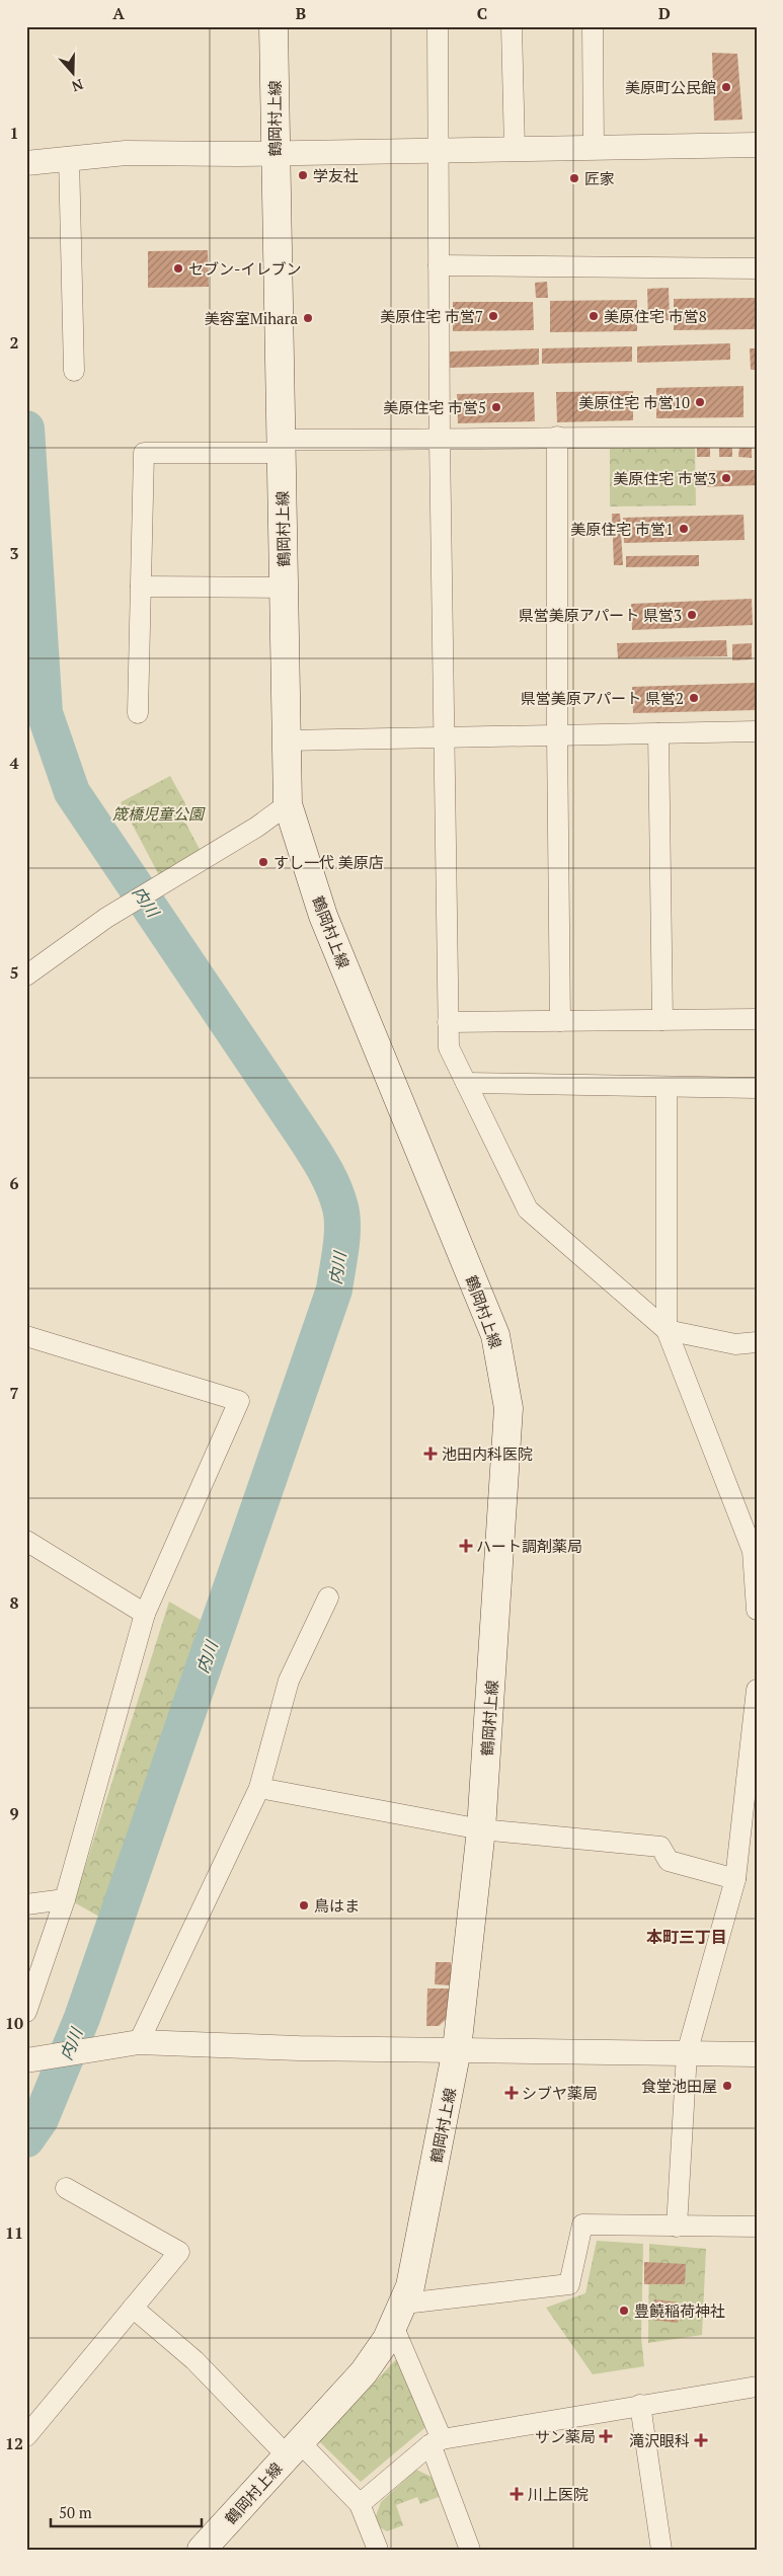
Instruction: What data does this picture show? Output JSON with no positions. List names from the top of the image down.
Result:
{
  "streets": {
    "main road": ["鶴岡村上線"]
  },
  "districts": ["本町三丁目"],
  "water": ["内川"],
  "parks": ["筬橋児童公園"],
  "places": {
    "other": [
      "美原町公民館",
      "学友社",
      "匠家",
      "セブン-イレブン",
      "美原住宅 市営7",
      "美原住宅 市営8",
      "美容室Mihara",
      "美原住宅 市営10",
      "美原住宅 市営5",
      "美原住宅 市営3",
      "美原住宅 市営1",
      "県営美原アパート 県営3",
      "県営美原アパート 県営2",
      "すし一代 美原店",
      "鳥はま",
      "食堂池田屋",
      "豊饒稲荷神社"
    ],
    "health": [
      "池田内科医院",
      "ハート調剤薬局",
      "シブヤ薬局",
      "サン薬局",
      "滝沢眼科",
      "川上医院"
    ]
  },
  "scale_bar": "50 m",
  "north": "bottom",
  "grid": {
    "columns": [
      "A",
      "B",
      "C",
      "D"
    ],
    "rows": [
      "1",
      "2",
      "3",
      "4",
      "5",
      "6",
      "7",
      "8",
      "9",
      "10",
      "11",
      "12"
    ]
  }
}
